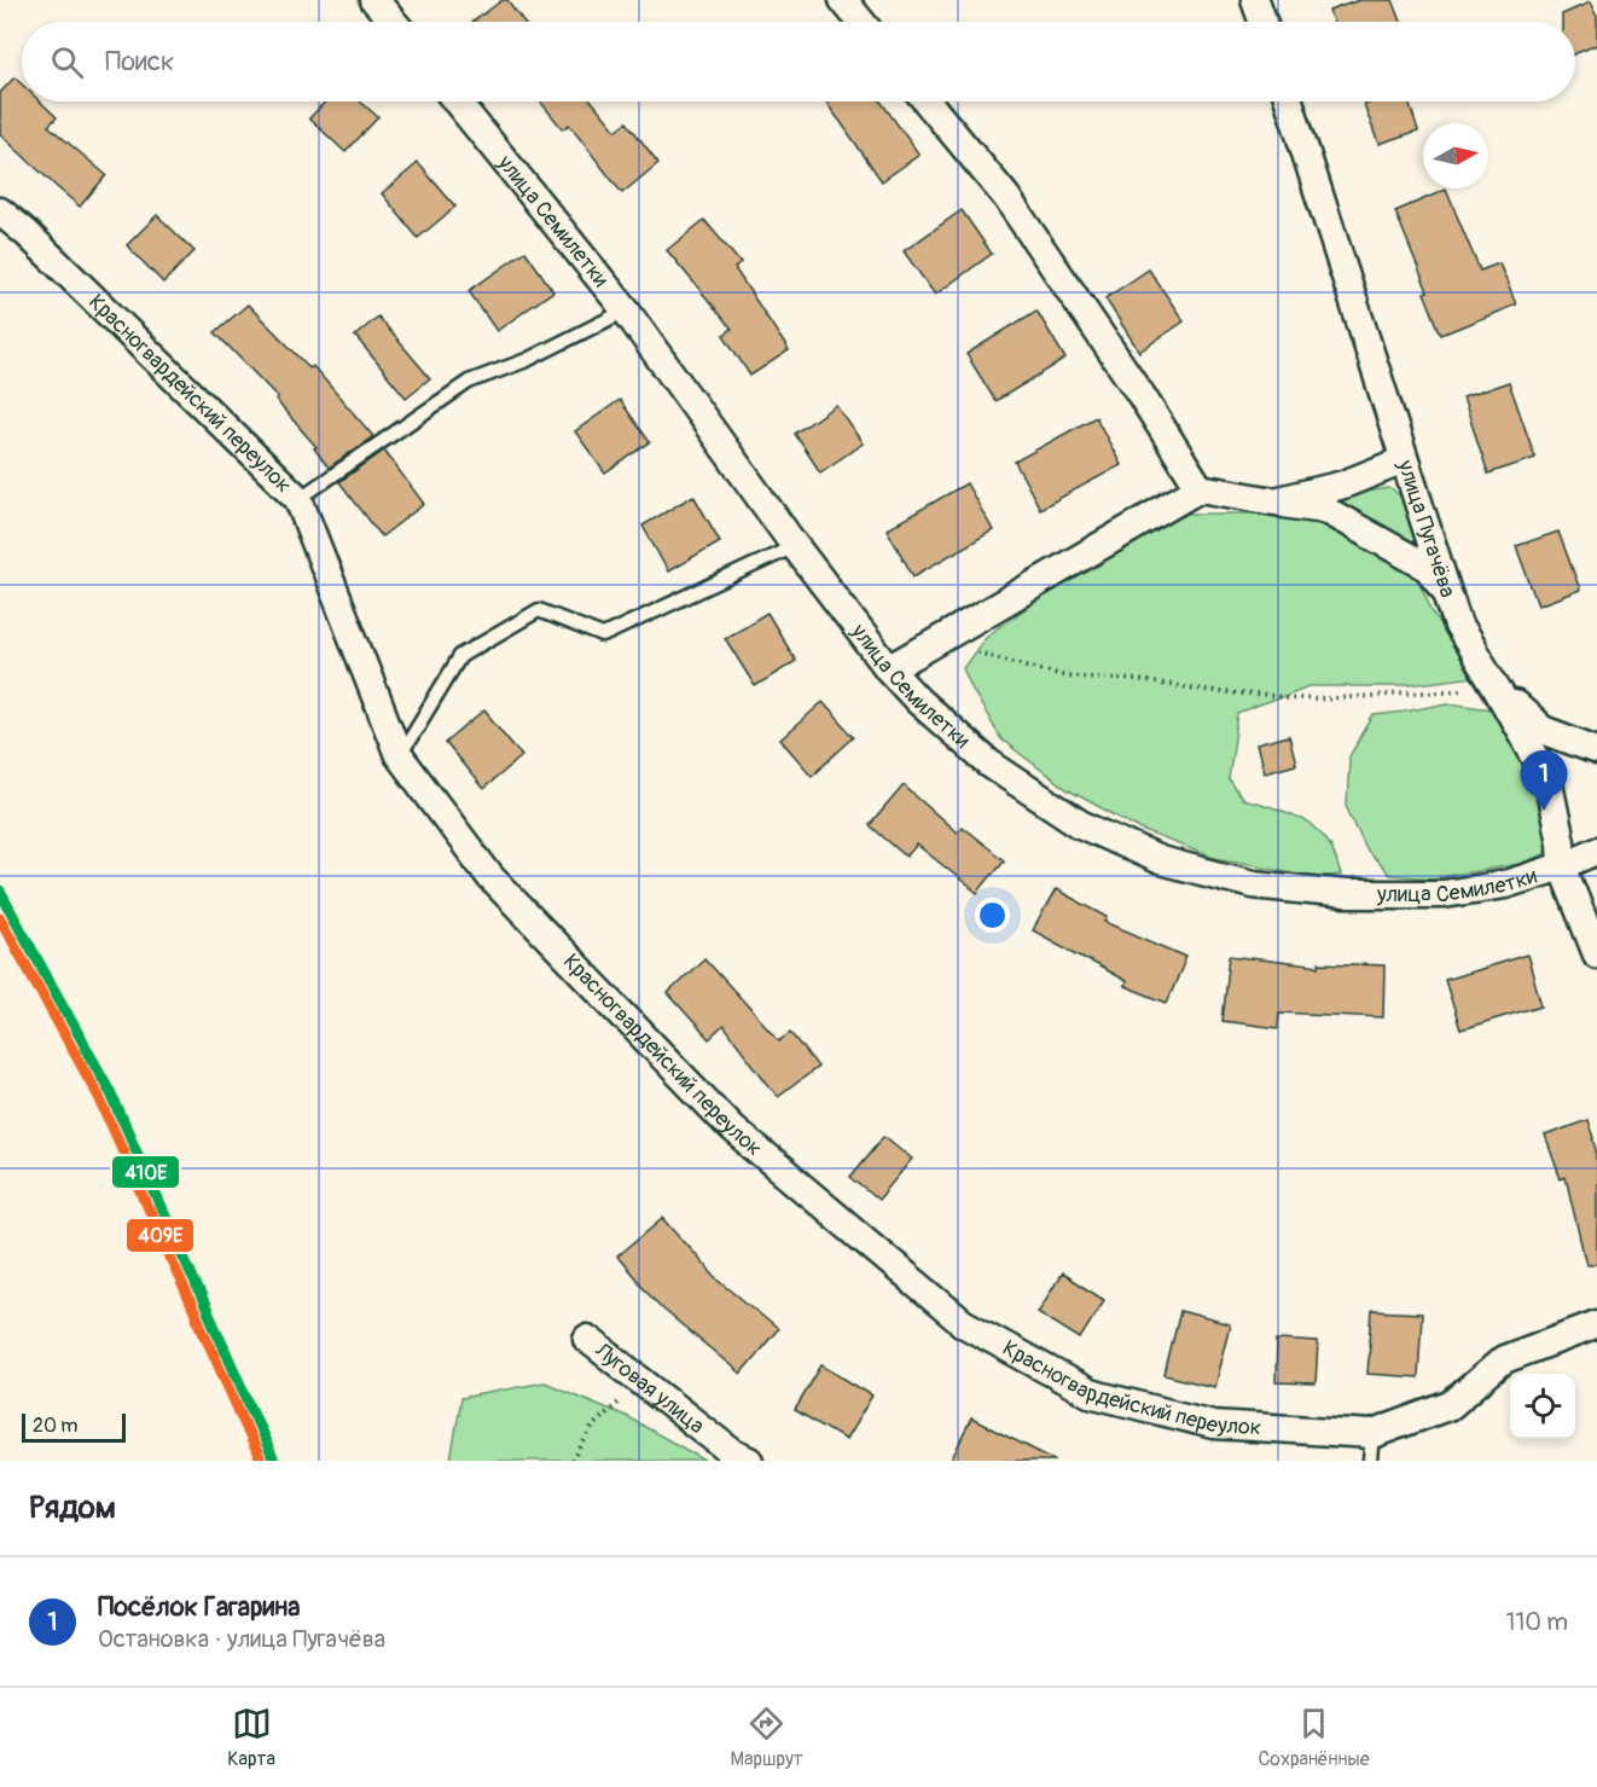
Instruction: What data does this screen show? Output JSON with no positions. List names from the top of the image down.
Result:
{
  "streets": {
    "street": [
      "улица Семилетки",
      "Красногвардейский переулок",
      "улица Пугачёва",
      "Луговая улица"
    ]
  },
  "crossings": [
    ["улица Семилетки", "улица Пугачёва"]
  ],
  "lines": ["transit line 410E", "transit line 409E"],
  "scale_bar": "20 m",
  "north": "right",
  "page": {
    "search": "Поиск",
    "pins": "1",
    "scale": "20 m",
    "heading": "Рядом",
    "list": [
      {
        "mark": "1",
        "name": "Посёлок Гагарина",
        "note": "Остановка · улица Пугачёва",
        "value": "110 m"
      }
    ],
    "nav": ["Карта", "Маршрут", "Сохранённые"]
  }
}
